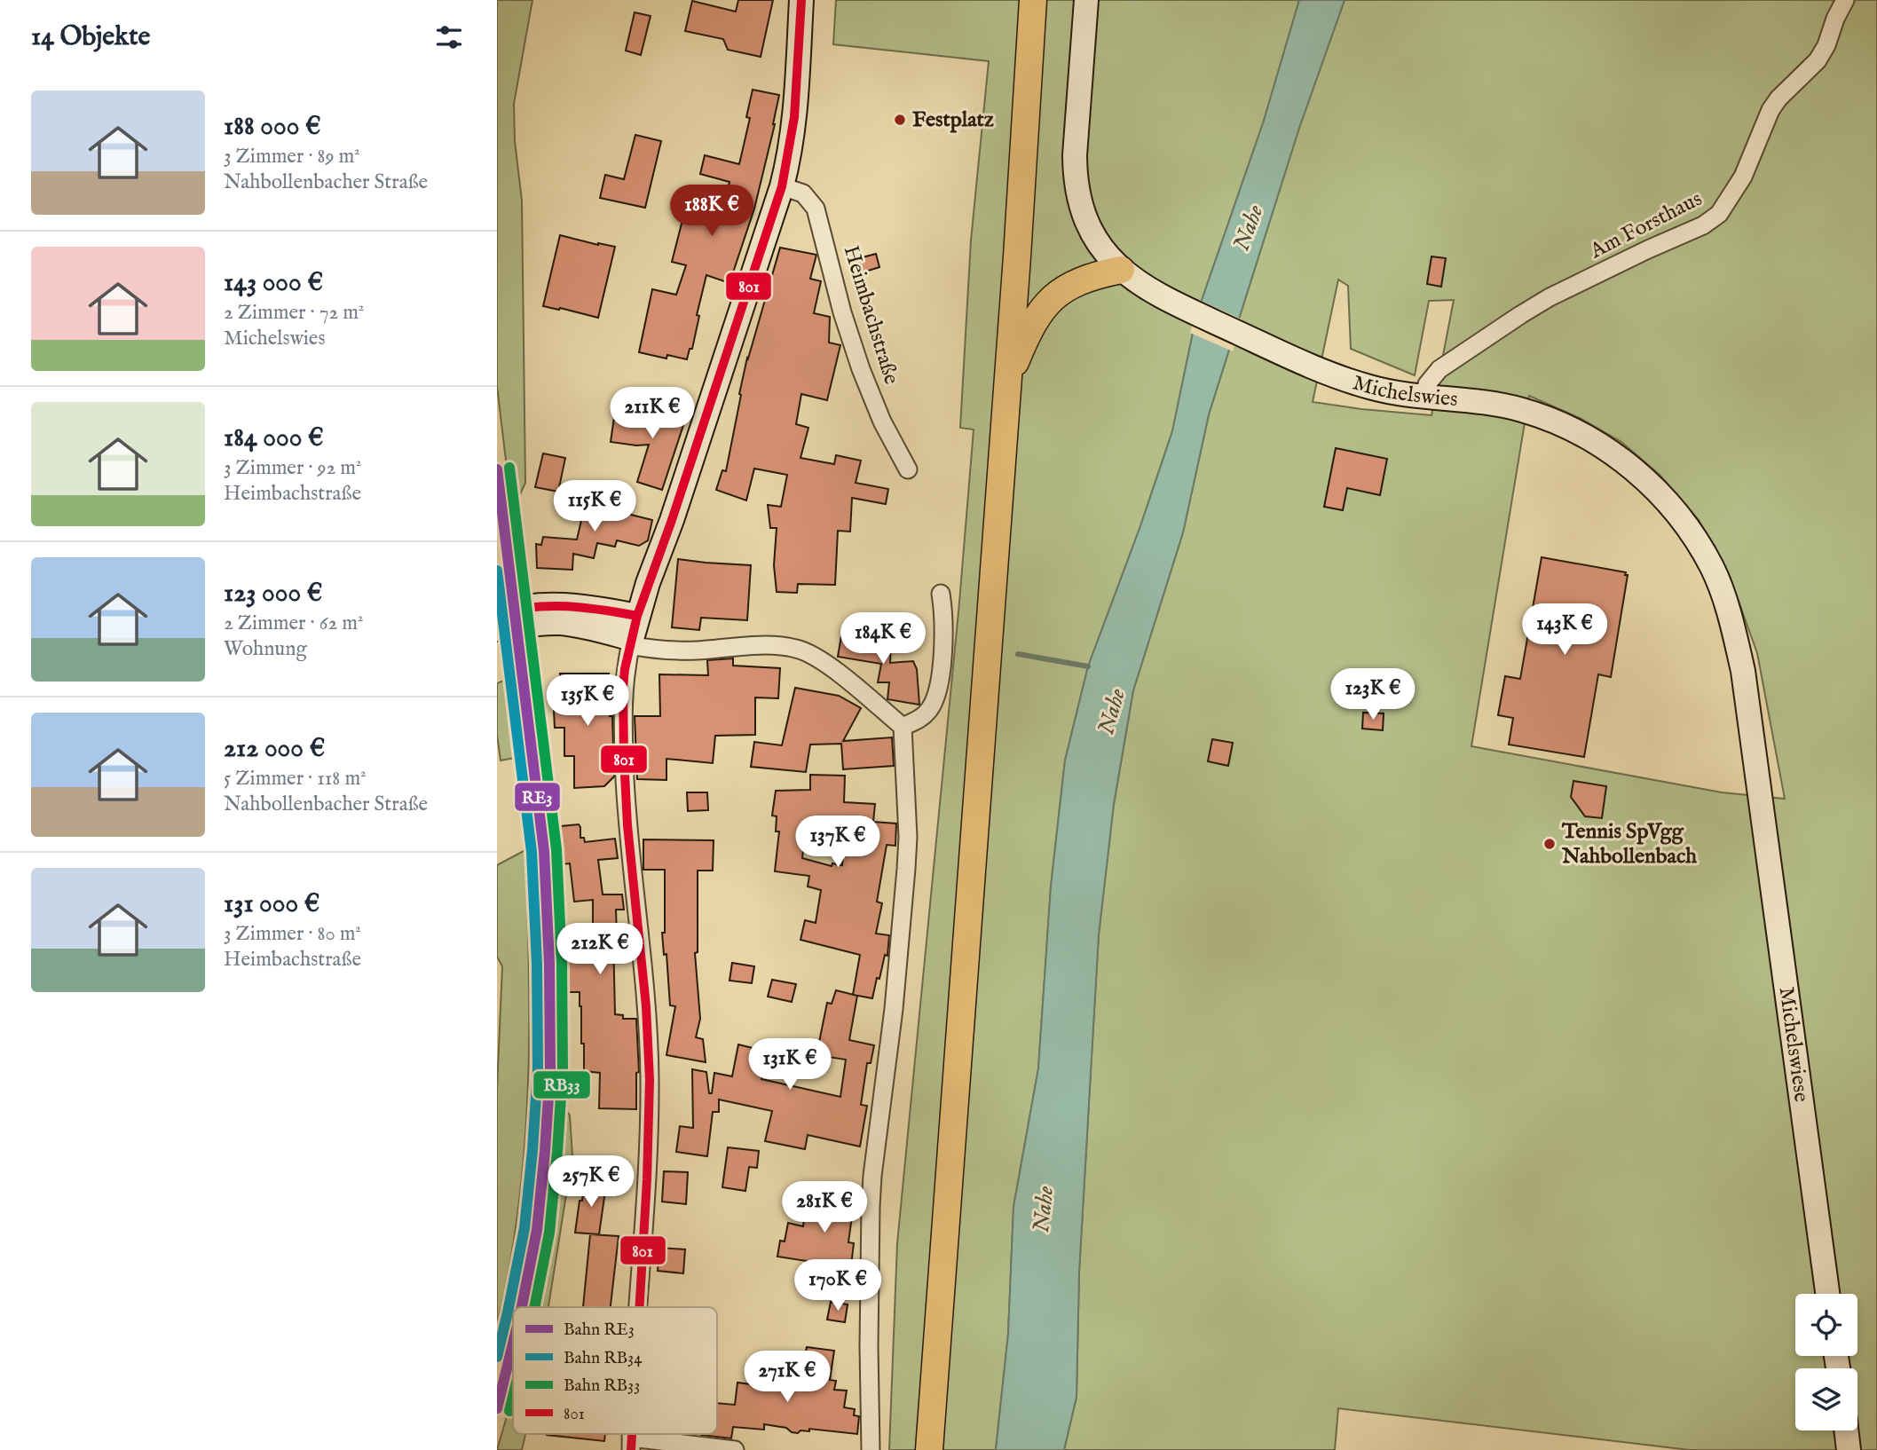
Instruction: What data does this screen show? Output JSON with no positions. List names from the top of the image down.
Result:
{
  "streets": {
    "street": [
      "Am Forsthaus",
      "Heimbachstraße",
      "Michelswies",
      "Michelswiese"
    ]
  },
  "crossings": [
    ["Am Forsthaus", "Michelswies"],
    ["Michelswies", "Michelswiese"]
  ],
  "water": ["Nahe"],
  "places": ["Festplatz", "Tennis SpVgg Nahbollenbach"],
  "lines": [
    "transit line 801",
    "rail line RB33",
    "rail line RE3",
    "rail line RB34"
  ],
  "legend": [
    "Bahn RE3",
    "Bahn RB34",
    "Bahn RB33",
    "801"
  ],
  "page": {
    "heading": "14 Objekte",
    "list": [
      {
        "name": "188 000 €",
        "note": "3 Zimmer · 89 m² · Nahbollenbacher Straße"
      },
      {
        "name": "143 000 €",
        "note": "2 Zimmer · 72 m² · Michelswies"
      },
      {
        "name": "184 000 €",
        "note": "3 Zimmer · 92 m² · Heimbachstraße"
      },
      {
        "name": "123 000 €",
        "note": "2 Zimmer · 62 m² · Wohnung"
      },
      {
        "name": "212 000 €",
        "note": "5 Zimmer · 118 m² · Nahbollenbacher Straße"
      },
      {
        "name": "131 000 €",
        "note": "3 Zimmer · 80 m² · Heimbachstraße"
      }
    ],
    "price": [
      "188K €",
      "211K €",
      "115K €",
      "143K €",
      "184K €",
      "123K €",
      "135K €",
      "137K €",
      "212K €",
      "131K €",
      "257K €",
      "281K €",
      "170K €",
      "271K €"
    ]
  }
}
